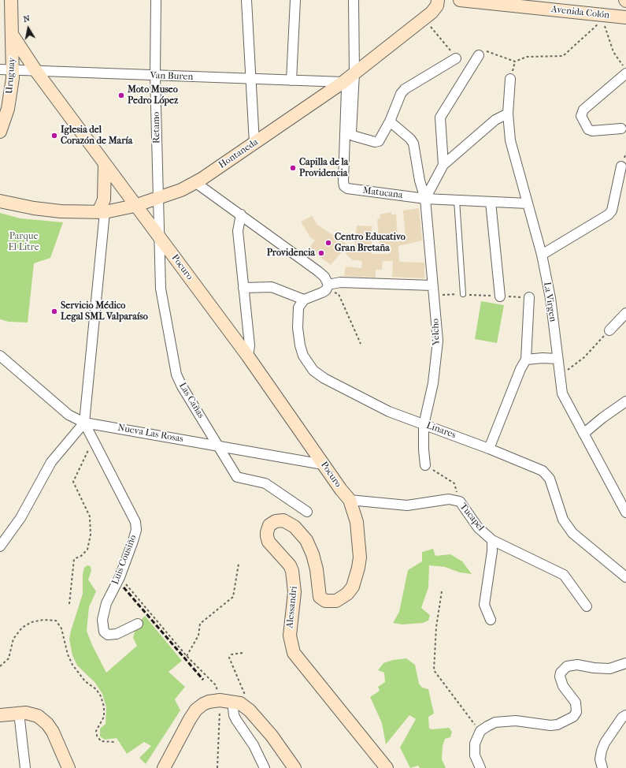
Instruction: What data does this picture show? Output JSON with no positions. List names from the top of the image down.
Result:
{
  "streets": {
    "street": [
      "Avenida Colón",
      "Uruguay",
      "Van Buren",
      "Retamo",
      "Hontaneda",
      "Matucana",
      "Pocuro",
      "La Virgen",
      "Yelcho",
      "Las Cañas",
      "Linares",
      "Nueva Las Rosas",
      "Tucapel",
      "Luis Cousiño",
      "Alessandri"
    ]
  },
  "crossings": [
    ["Uruguay", "Van Buren"],
    ["Uruguay", "Pocuro"],
    ["Van Buren", "Retamo"],
    ["Van Buren", "Hontaneda"],
    ["Van Buren", "Matucana"],
    ["Van Buren", "Pocuro"],
    ["Retamo", "Hontaneda"],
    ["Retamo", "Pocuro"],
    ["Retamo", "Las Cañas"],
    ["Hontaneda", "Matucana"],
    ["Hontaneda", "Pocuro"],
    ["Matucana", "La Virgen"],
    ["Matucana", "Yelcho"],
    ["Pocuro", "Las Cañas"],
    ["Pocuro", "Nueva Las Rosas"],
    ["Pocuro", "Tucapel"],
    ["Pocuro", "Alessandri"],
    ["Yelcho", "Linares"],
    ["Las Cañas", "Nueva Las Rosas"],
    ["Nueva Las Rosas", "Luis Cousiño"],
    ["Tucapel", "Alessandri"]
  ],
  "parks": ["Parque El Litre"],
  "places": [
    "Moto Museo Pedro López",
    "Iglesia del Corazón de María",
    "Capilla de la Providencia",
    "Centro Educativo Gran Bretaña",
    "Providencia",
    "Servicio Médico Legal SML Valparaíso"
  ],
  "north": "top"
}
